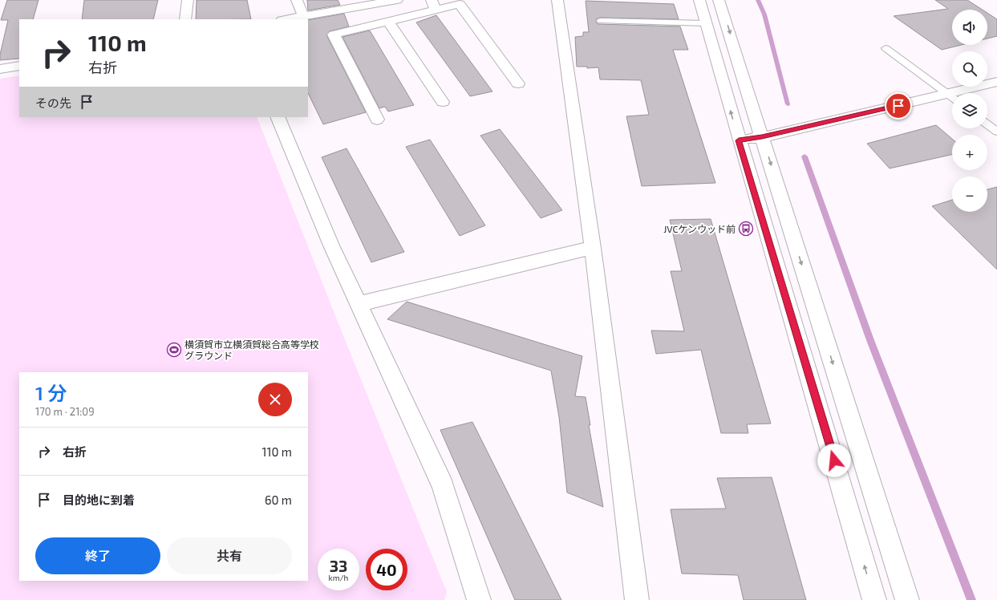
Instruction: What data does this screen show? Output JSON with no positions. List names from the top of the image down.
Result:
{
  "places": {
    "bus stop": ["JVCケンウッド前"],
    "sports": ["横須賀市立横須賀総合高等学校 グラウンド"]
  },
  "page": {
    "map_buttons": ["+", "−"],
    "turn": ["110 m", "右折"],
    "then": "その先",
    "heading": ["1 分", "170 m · 21:09"],
    "list": [
      {
        "name": "右折",
        "value": "110 m"
      },
      {
        "name": "目的地に到着",
        "value": "60 m"
      }
    ],
    "buttons": ["終了", "共有"],
    "speed": "33 km/h",
    "limit": "40"
  }
}
